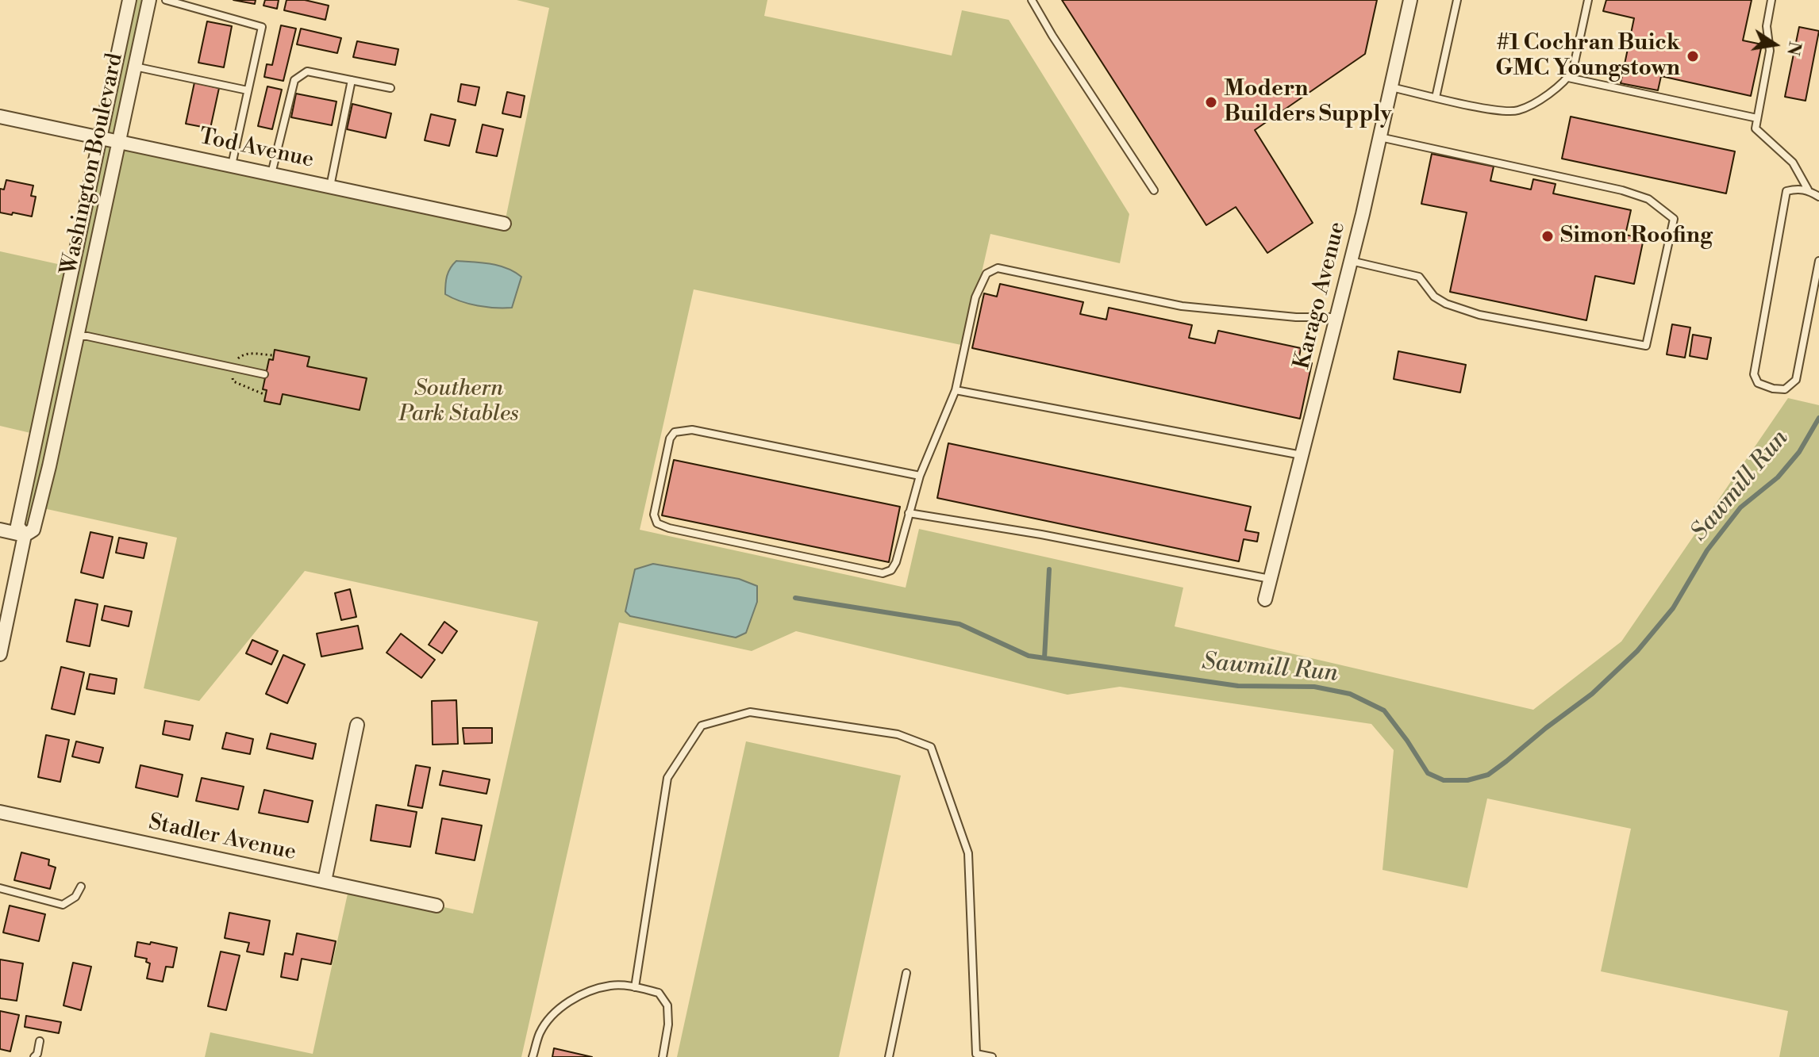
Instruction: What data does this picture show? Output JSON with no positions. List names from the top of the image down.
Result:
{
  "streets": {
    "street": [
      "Tod Avenue",
      "Washington Boulevard",
      "Karago Avenue",
      "Stadler Avenue"
    ]
  },
  "crossings": [
    ["Tod Avenue", "Washington Boulevard"]
  ],
  "water": ["Sawmill Run"],
  "parks": ["Southern Park Stables"],
  "places": ["#1 Cochran Buick GMC Youngstown", "Modern Builders Supply", "Simon Roofing"],
  "north": "right"
}
